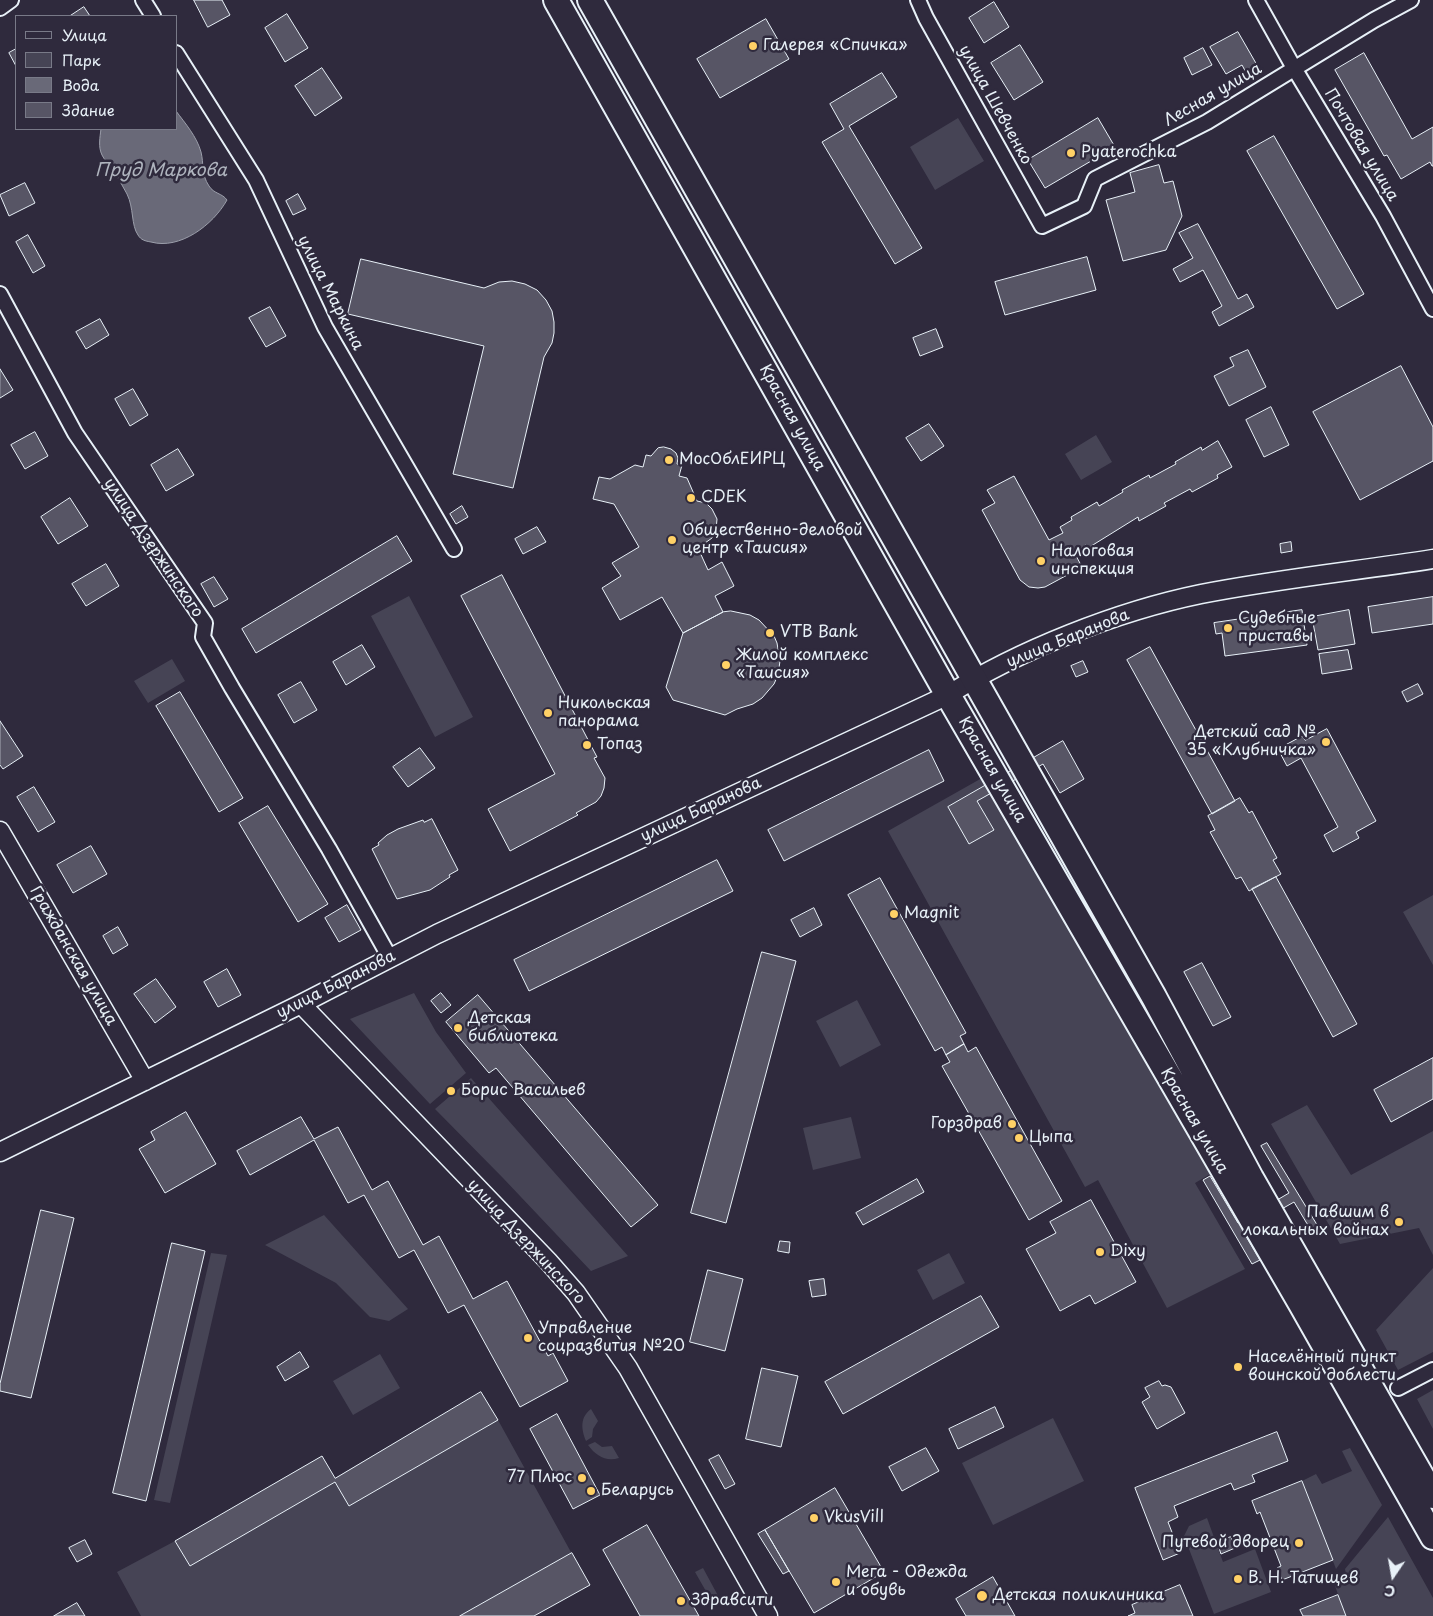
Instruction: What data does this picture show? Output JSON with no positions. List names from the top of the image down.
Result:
{
  "streets": {
    "highway": ["Красная улица"],
    "street": [
      "Лесная улица",
      "улица Шевченко",
      "Почтовая улица",
      "улица Маркина",
      "улица Дзержинского",
      "улица Баранова",
      "Гражданская улица"
    ]
  },
  "crossings": [
    ["Лесная улица", "улица Шевченко"],
    ["Лесная улица", "Почтовая улица"],
    ["Красная улица", "улица Баранова"],
    ["улица Дзержинского", "улица Баранова"],
    ["улица Баранова", "Гражданская улица"]
  ],
  "water": ["Пруд Маркова"],
  "places": [
    "Галерея «Спичка»",
    "Pyaterochka",
    "МосОблЕИРЦ",
    "CDEK",
    "Общественно-деловой центр «Таисия»",
    "Налоговая инспекция",
    "Судебные приставы",
    "VTB Bank",
    "Жилой комплекс «Таисия»",
    "Никольская панорама",
    "Детский сад № 35 «Клубничка»",
    "Топаз",
    "Magnit",
    "Детская библиотека",
    "Борис Васильев",
    "Горздрав",
    "Цыпа",
    "Павшим в локальных войнах",
    "Dixy",
    "Управление соцразвития №20",
    "Населённый пункт воинской доблести",
    "77 Плюс",
    "Беларусь",
    "VkusVill",
    "Путевой дворец",
    "В. Н. Татищев",
    "Мега - Одежда и обувь",
    "Детская поликлиника",
    "Здравсити"
  ],
  "legend": [
    "Улица",
    "Парк",
    "Вода",
    "Здание"
  ],
  "north": "bottom"
}
